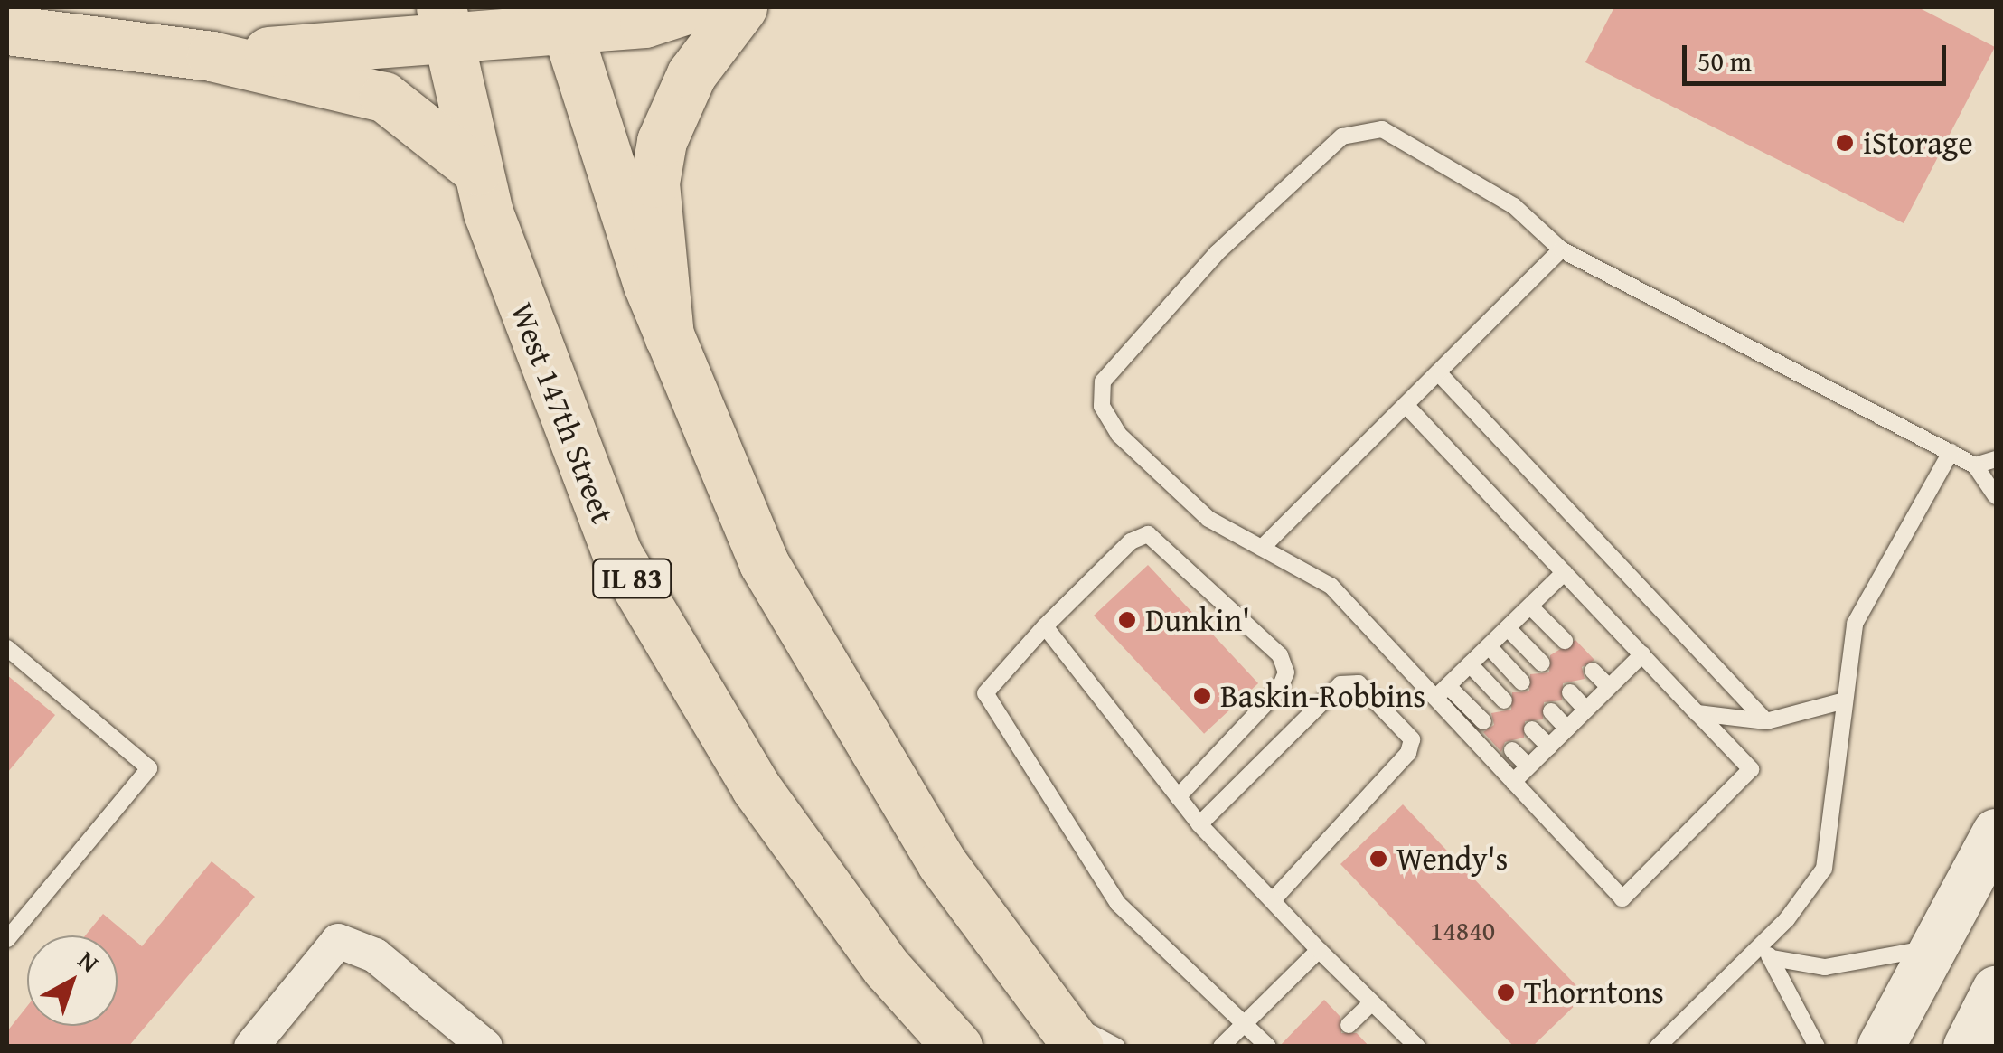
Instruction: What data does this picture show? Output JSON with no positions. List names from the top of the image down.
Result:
{
  "streets": {
    "main road": ["West 147th Street", "IL 83"]
  },
  "places": [
    "iStorage",
    "Dunkin'",
    "Baskin-Robbins",
    "Wendy's",
    "Thorntons"
  ],
  "house_numbers": ["14840"],
  "scale_bar": "50 m",
  "north": "top right"
}
